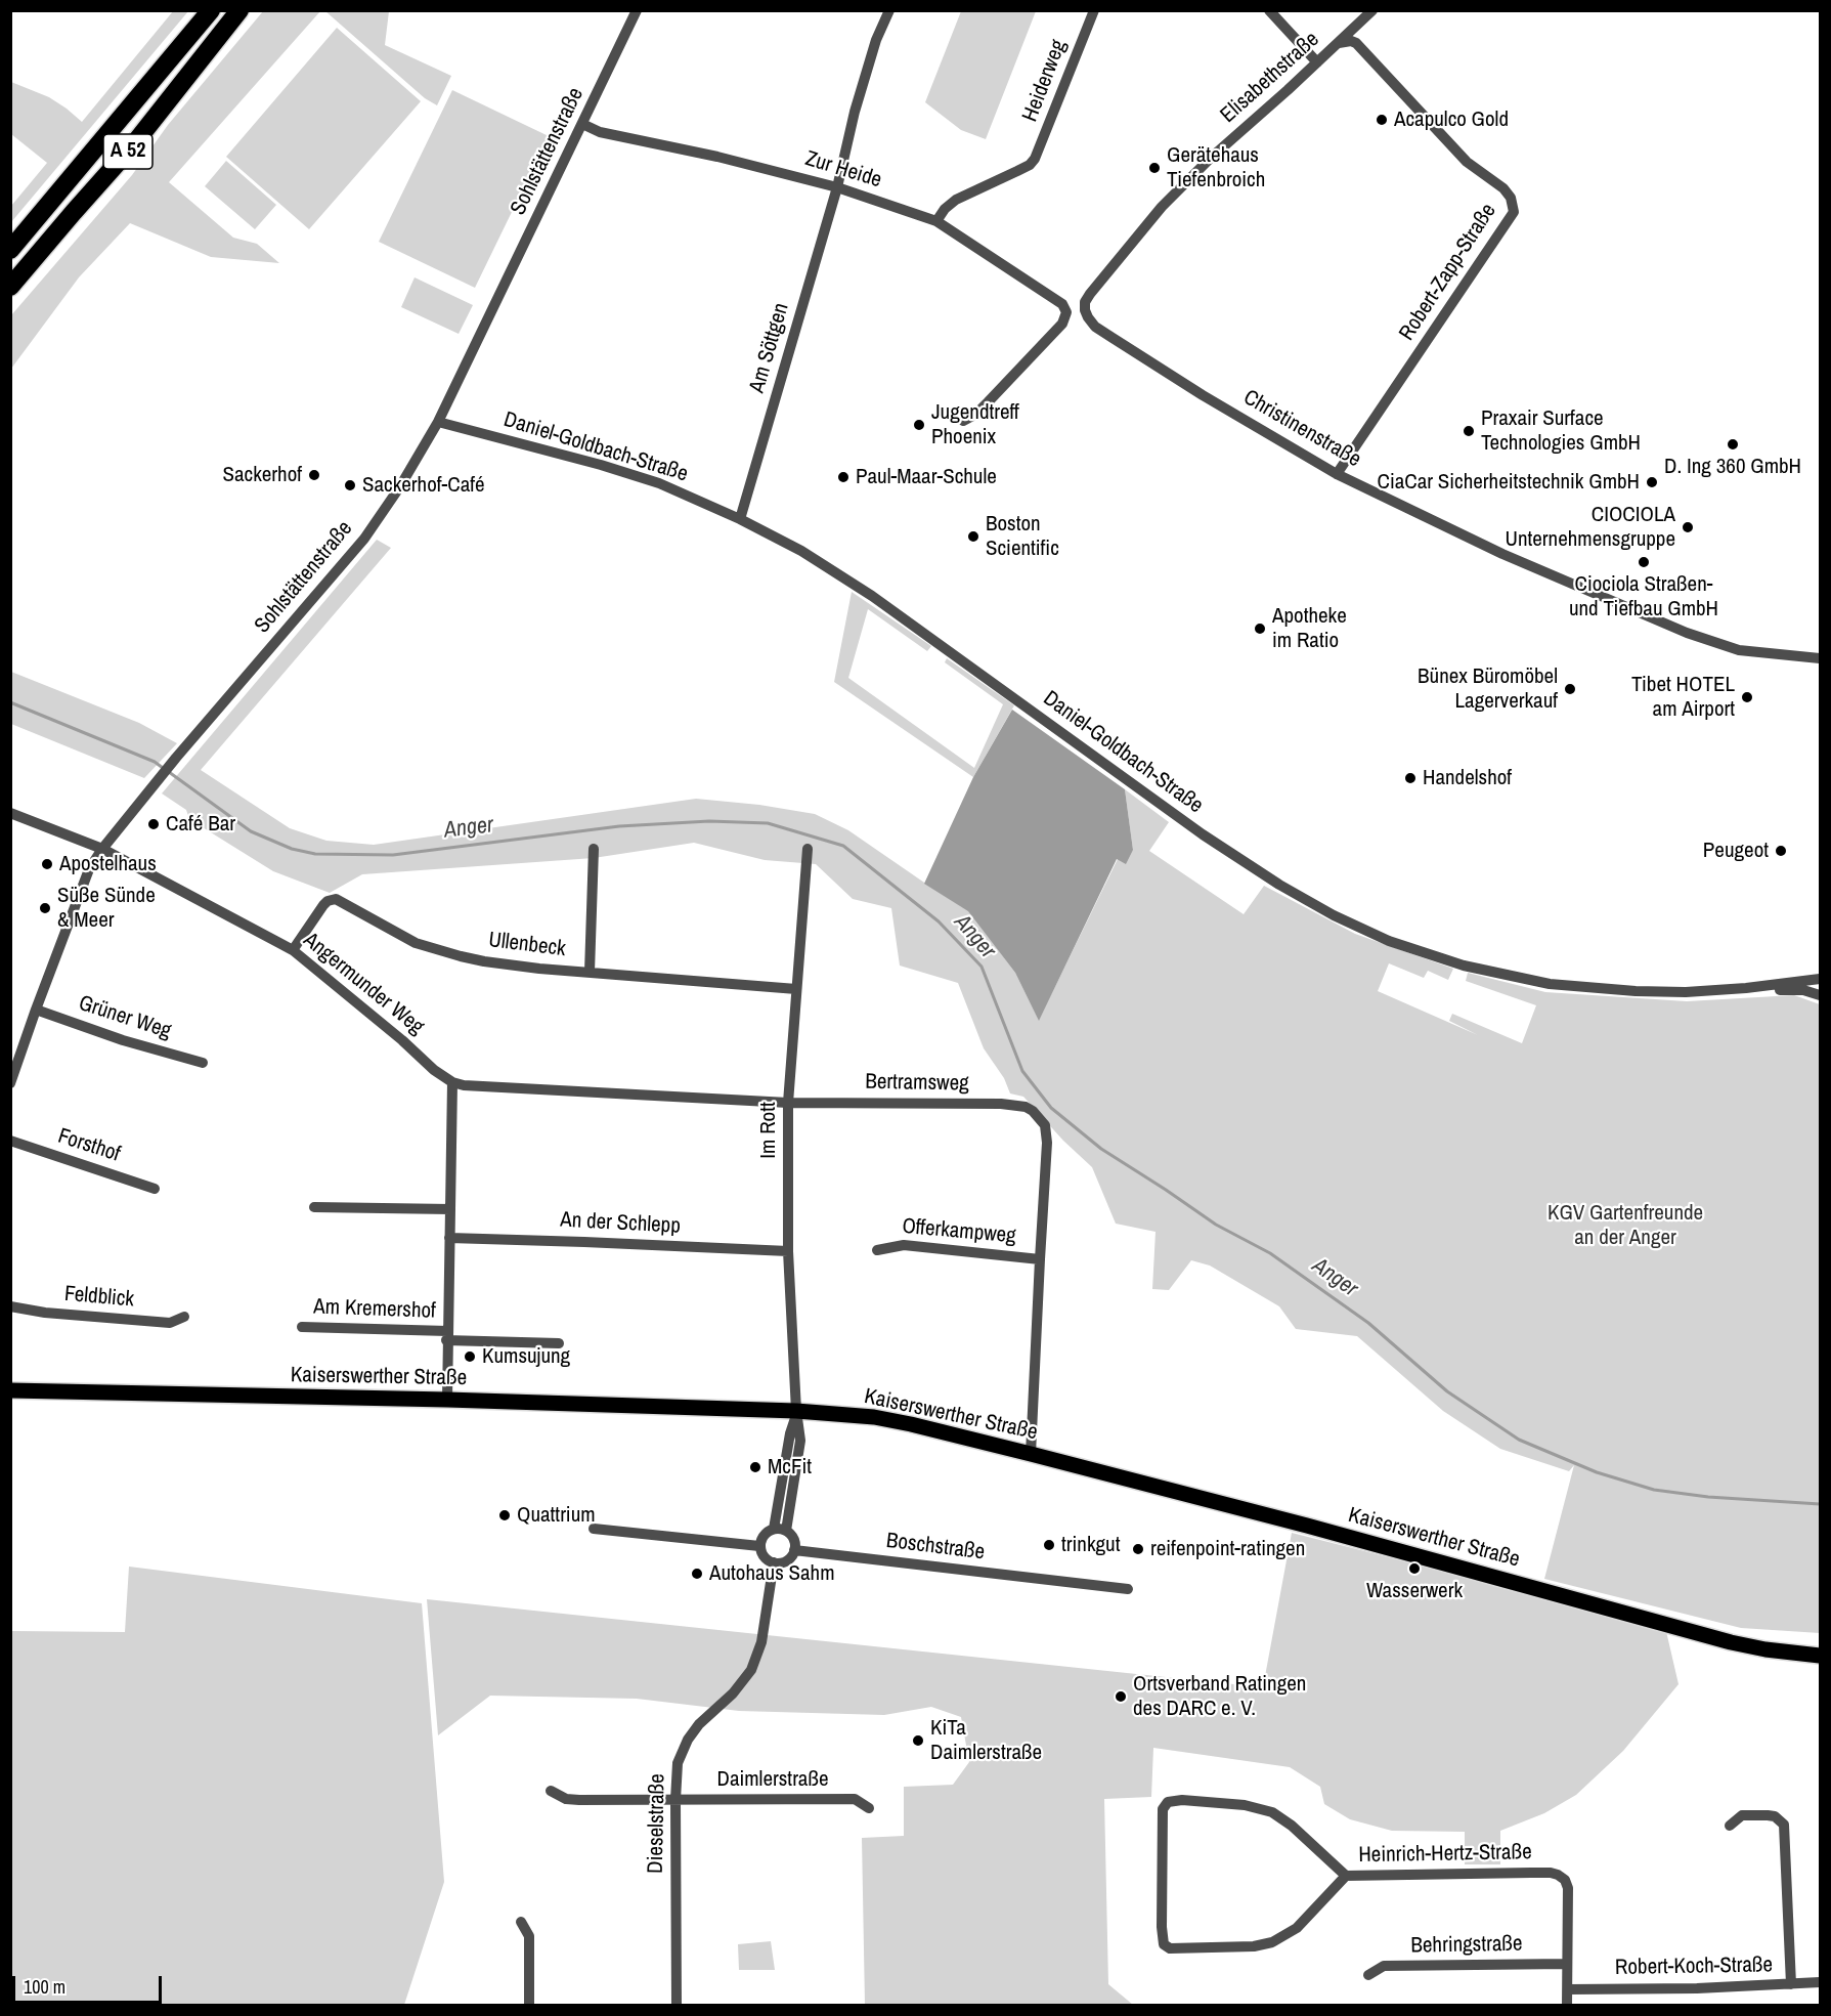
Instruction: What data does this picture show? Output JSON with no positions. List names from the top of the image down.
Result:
{
  "streets": {
    "highway": ["A 52"],
    "main road": ["Kaiserswerther Straße"],
    "street": [
      "Elisabethstraße",
      "Heiderweg",
      "Sohlstättenstraße",
      "Zur Heide",
      "Robert-Zapp-Straße",
      "Am Söttgen",
      "Christinenstraße",
      "Daniel-Goldbach-Straße",
      "Ullenbeck",
      "Angermunder Weg",
      "Grüner Weg",
      "Bertramsweg",
      "Im Rott",
      "Forsthof",
      "An der Schlepp",
      "Offerkampweg",
      "Feldblick",
      "Am Kremershof",
      "Boschstraße",
      "Daimlerstraße",
      "Dieselstraße",
      "Heinrich-Hertz-Straße",
      "Behringstraße",
      "Robert-Koch-Straße"
    ]
  },
  "crossings": [
    ["Elisabethstraße", "Robert-Zapp-Straße"],
    ["Elisabethstraße", "Christinenstraße"],
    ["Heiderweg", "Zur Heide"],
    ["Sohlstättenstraße", "Zur Heide"],
    ["Sohlstättenstraße", "Daniel-Goldbach-Straße"],
    ["Sohlstättenstraße", "Angermunder Weg"],
    ["Sohlstättenstraße", "Grüner Weg"],
    ["Zur Heide", "Am Söttgen"],
    ["Robert-Zapp-Straße", "Christinenstraße"],
    ["Am Söttgen", "Daniel-Goldbach-Straße"],
    ["Ullenbeck", "Angermunder Weg"],
    ["Ullenbeck", "Im Rott"],
    ["Angermunder Weg", "Bertramsweg"],
    ["Bertramsweg", "Im Rott"],
    ["Bertramsweg", "Offerkampweg"],
    ["Bertramsweg", "Kaiserswerther Straße"],
    ["Im Rott", "An der Schlepp"],
    ["Im Rott", "Kaiserswerther Straße"],
    ["Boschstraße", "Dieselstraße"],
    ["Daimlerstraße", "Dieselstraße"],
    ["Heinrich-Hertz-Straße", "Behringstraße"],
    ["Heinrich-Hertz-Straße", "Robert-Koch-Straße"]
  ],
  "water": ["Anger"],
  "parks": ["KGV Gartenfreunde an der Anger"],
  "places": [
    "Acapulco Gold",
    "Gerätehaus Tiefenbroich",
    "Jugendtreff Phoenix",
    "Praxair Surface Technologies GmbH",
    "D. Ing 360 GmbH",
    "Sackerhof",
    "Paul-Maar-Schule",
    "CiaCar Sicherheitstechnik GmbH",
    "Sackerhof-Café",
    "CIOCIOLA Unternehmensgruppe",
    "Boston Scientific",
    "Ciociola Straßen- und Tiefbau GmbH",
    "Apotheke im Ratio",
    "Bünex Büromöbel Lagerverkauf",
    "Tibet HOTEL am Airport",
    "Handelshof",
    "Café Bar",
    "Peugeot",
    "Apostelhaus",
    "Süße Sünde & Meer",
    "Kumsujung",
    "McFit",
    "Quattrium",
    "trinkgut",
    "reifenpoint-ratingen",
    "Wasserwerk",
    "Autohaus Sahm",
    "Ortsverband Ratingen des DARC e. V.",
    "KiTa Daimlerstraße"
  ],
  "scale_bar": "100 m"
}
